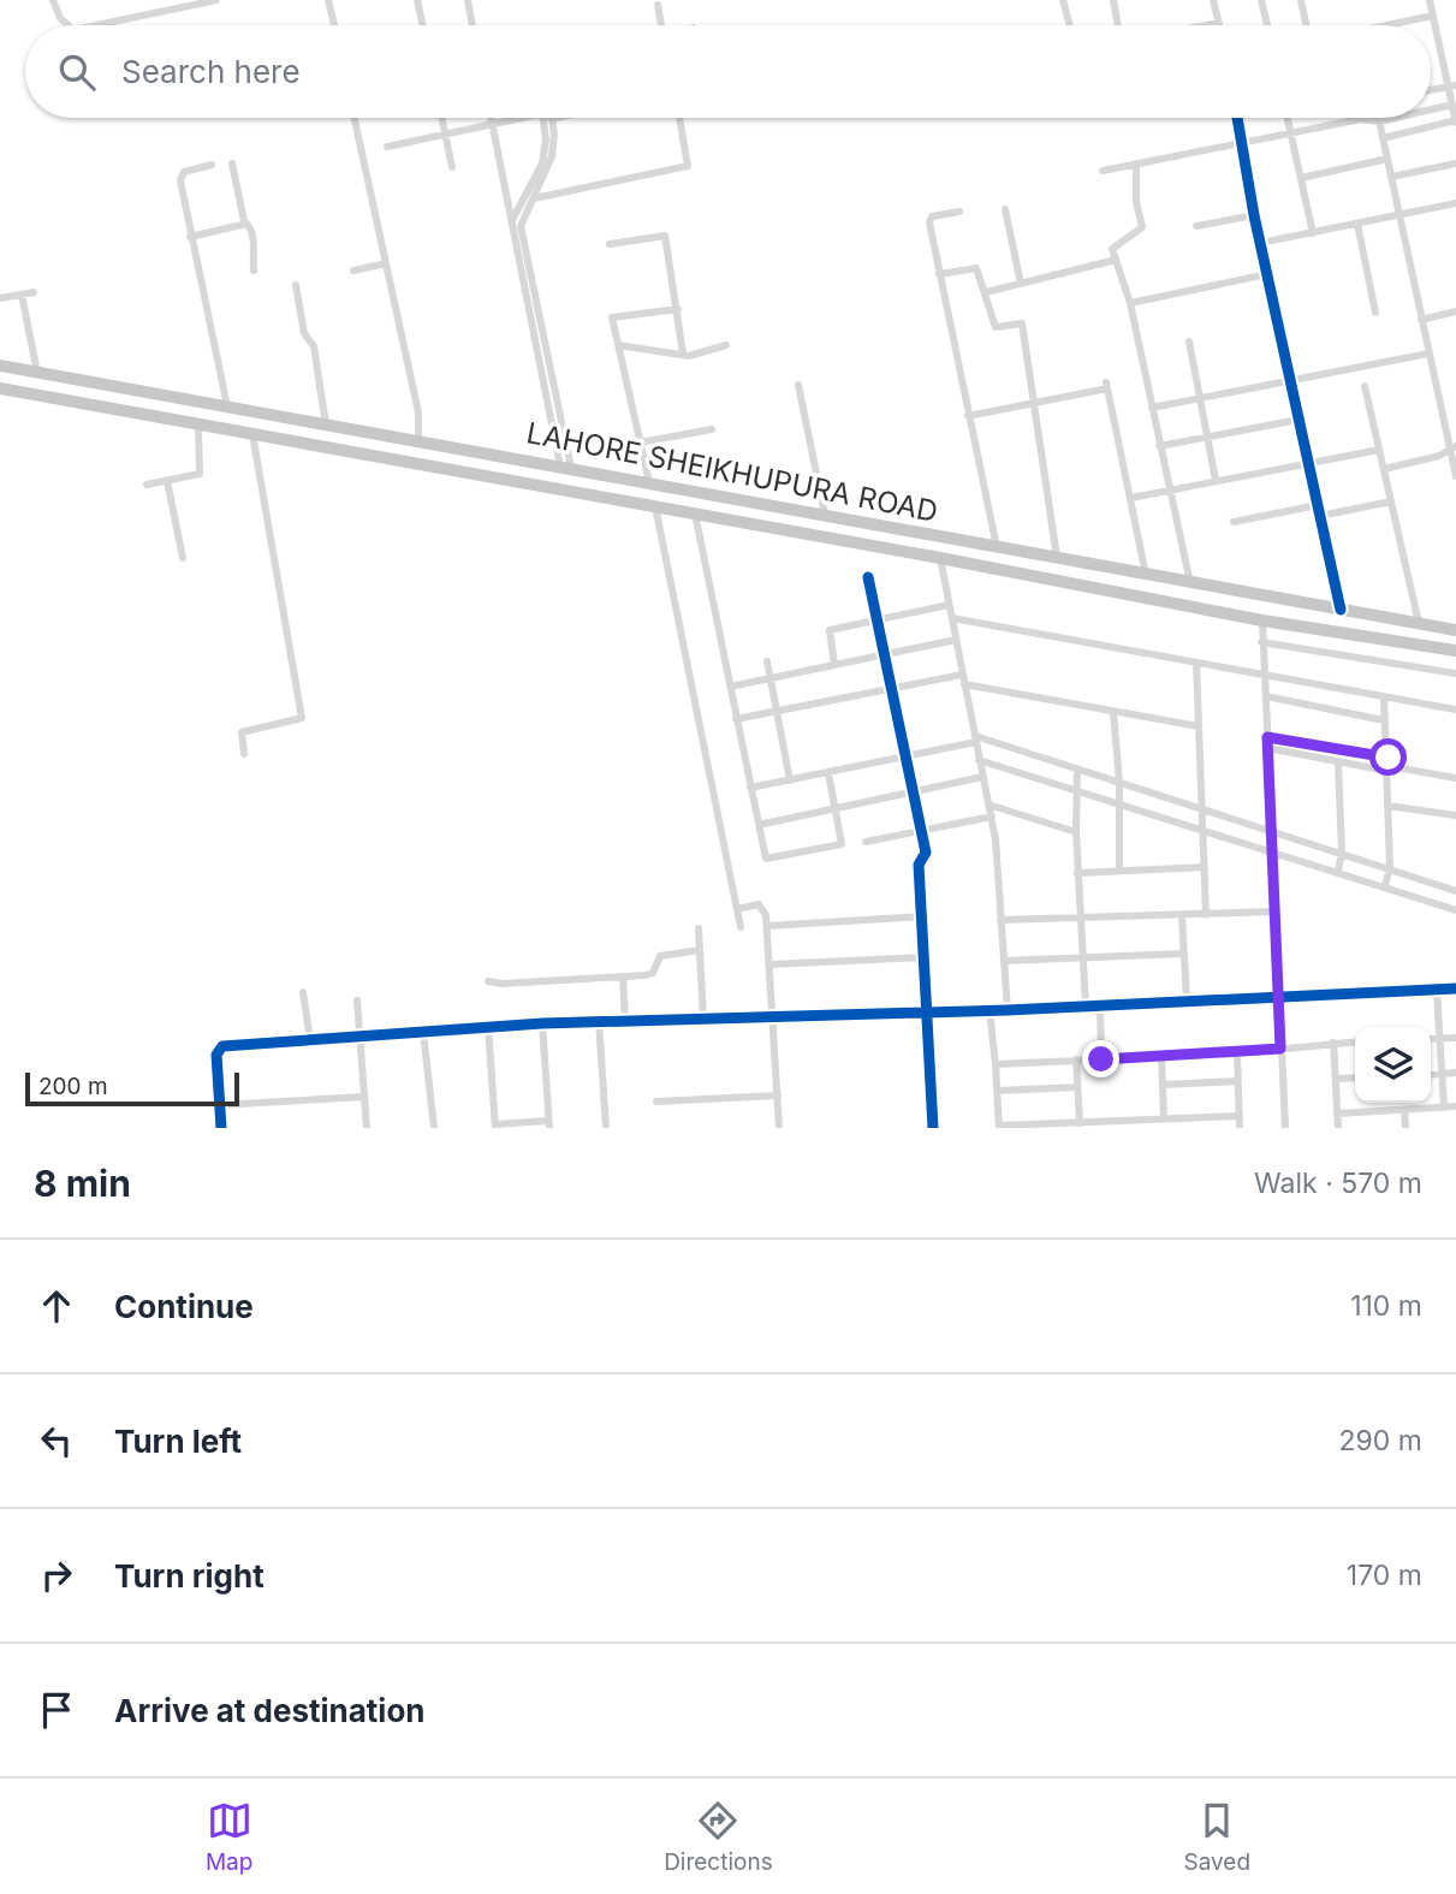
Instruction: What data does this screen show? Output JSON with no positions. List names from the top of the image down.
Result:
{
  "streets": {
    "highway": ["LAHORE SHEIKHUPURA ROAD"]
  },
  "scale_bar": "200 m",
  "page": {
    "search": "Search here",
    "scale": "200 m",
    "heading": ["8 min", "Walk · 570 m"],
    "list": [
      ["Continue", "110 m"],
      ["Turn left", "290 m"],
      ["Turn right", "170 m"],
      "Arrive at destination"
    ],
    "nav": ["Map", "Directions", "Saved"]
  }
}
